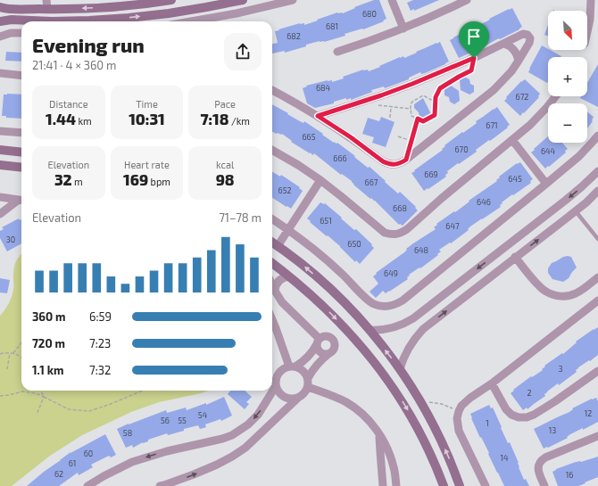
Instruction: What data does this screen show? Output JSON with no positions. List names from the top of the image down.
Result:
{
  "house_numbers": [
    "680",
    "681",
    "682",
    "684",
    "672",
    "671",
    "665",
    "670",
    "644",
    "666",
    "669",
    "645",
    "667",
    "652",
    "646",
    "668",
    "651",
    "647",
    "30",
    "650",
    "648",
    "649",
    "3",
    "2",
    "12",
    "54",
    "56",
    "55",
    "1",
    "13",
    "58",
    "60",
    "14",
    "61",
    "62",
    "16"
  ],
  "north": "bottom right",
  "page": {
    "map_buttons": ["+", "−"],
    "heading": ["Evening run", "21:41 · 4 × 360 m"],
    "stats": [
      ["Distance", "1.44 km"],
      ["Time", "10:31"],
      ["Pace", "7:18 /km"],
      ["Elevation", "32 m"],
      ["Heart rate", "169 bpm"],
      ["kcal", "98"]
    ],
    "chart": ["Elevation", "71–78 m"],
    "list": [
      {
        "name": "360 m",
        "note": "6:59"
      },
      {
        "name": "720 m",
        "note": "7:23"
      },
      {
        "name": "1.1 km",
        "note": "7:32"
      }
    ]
  }
}
